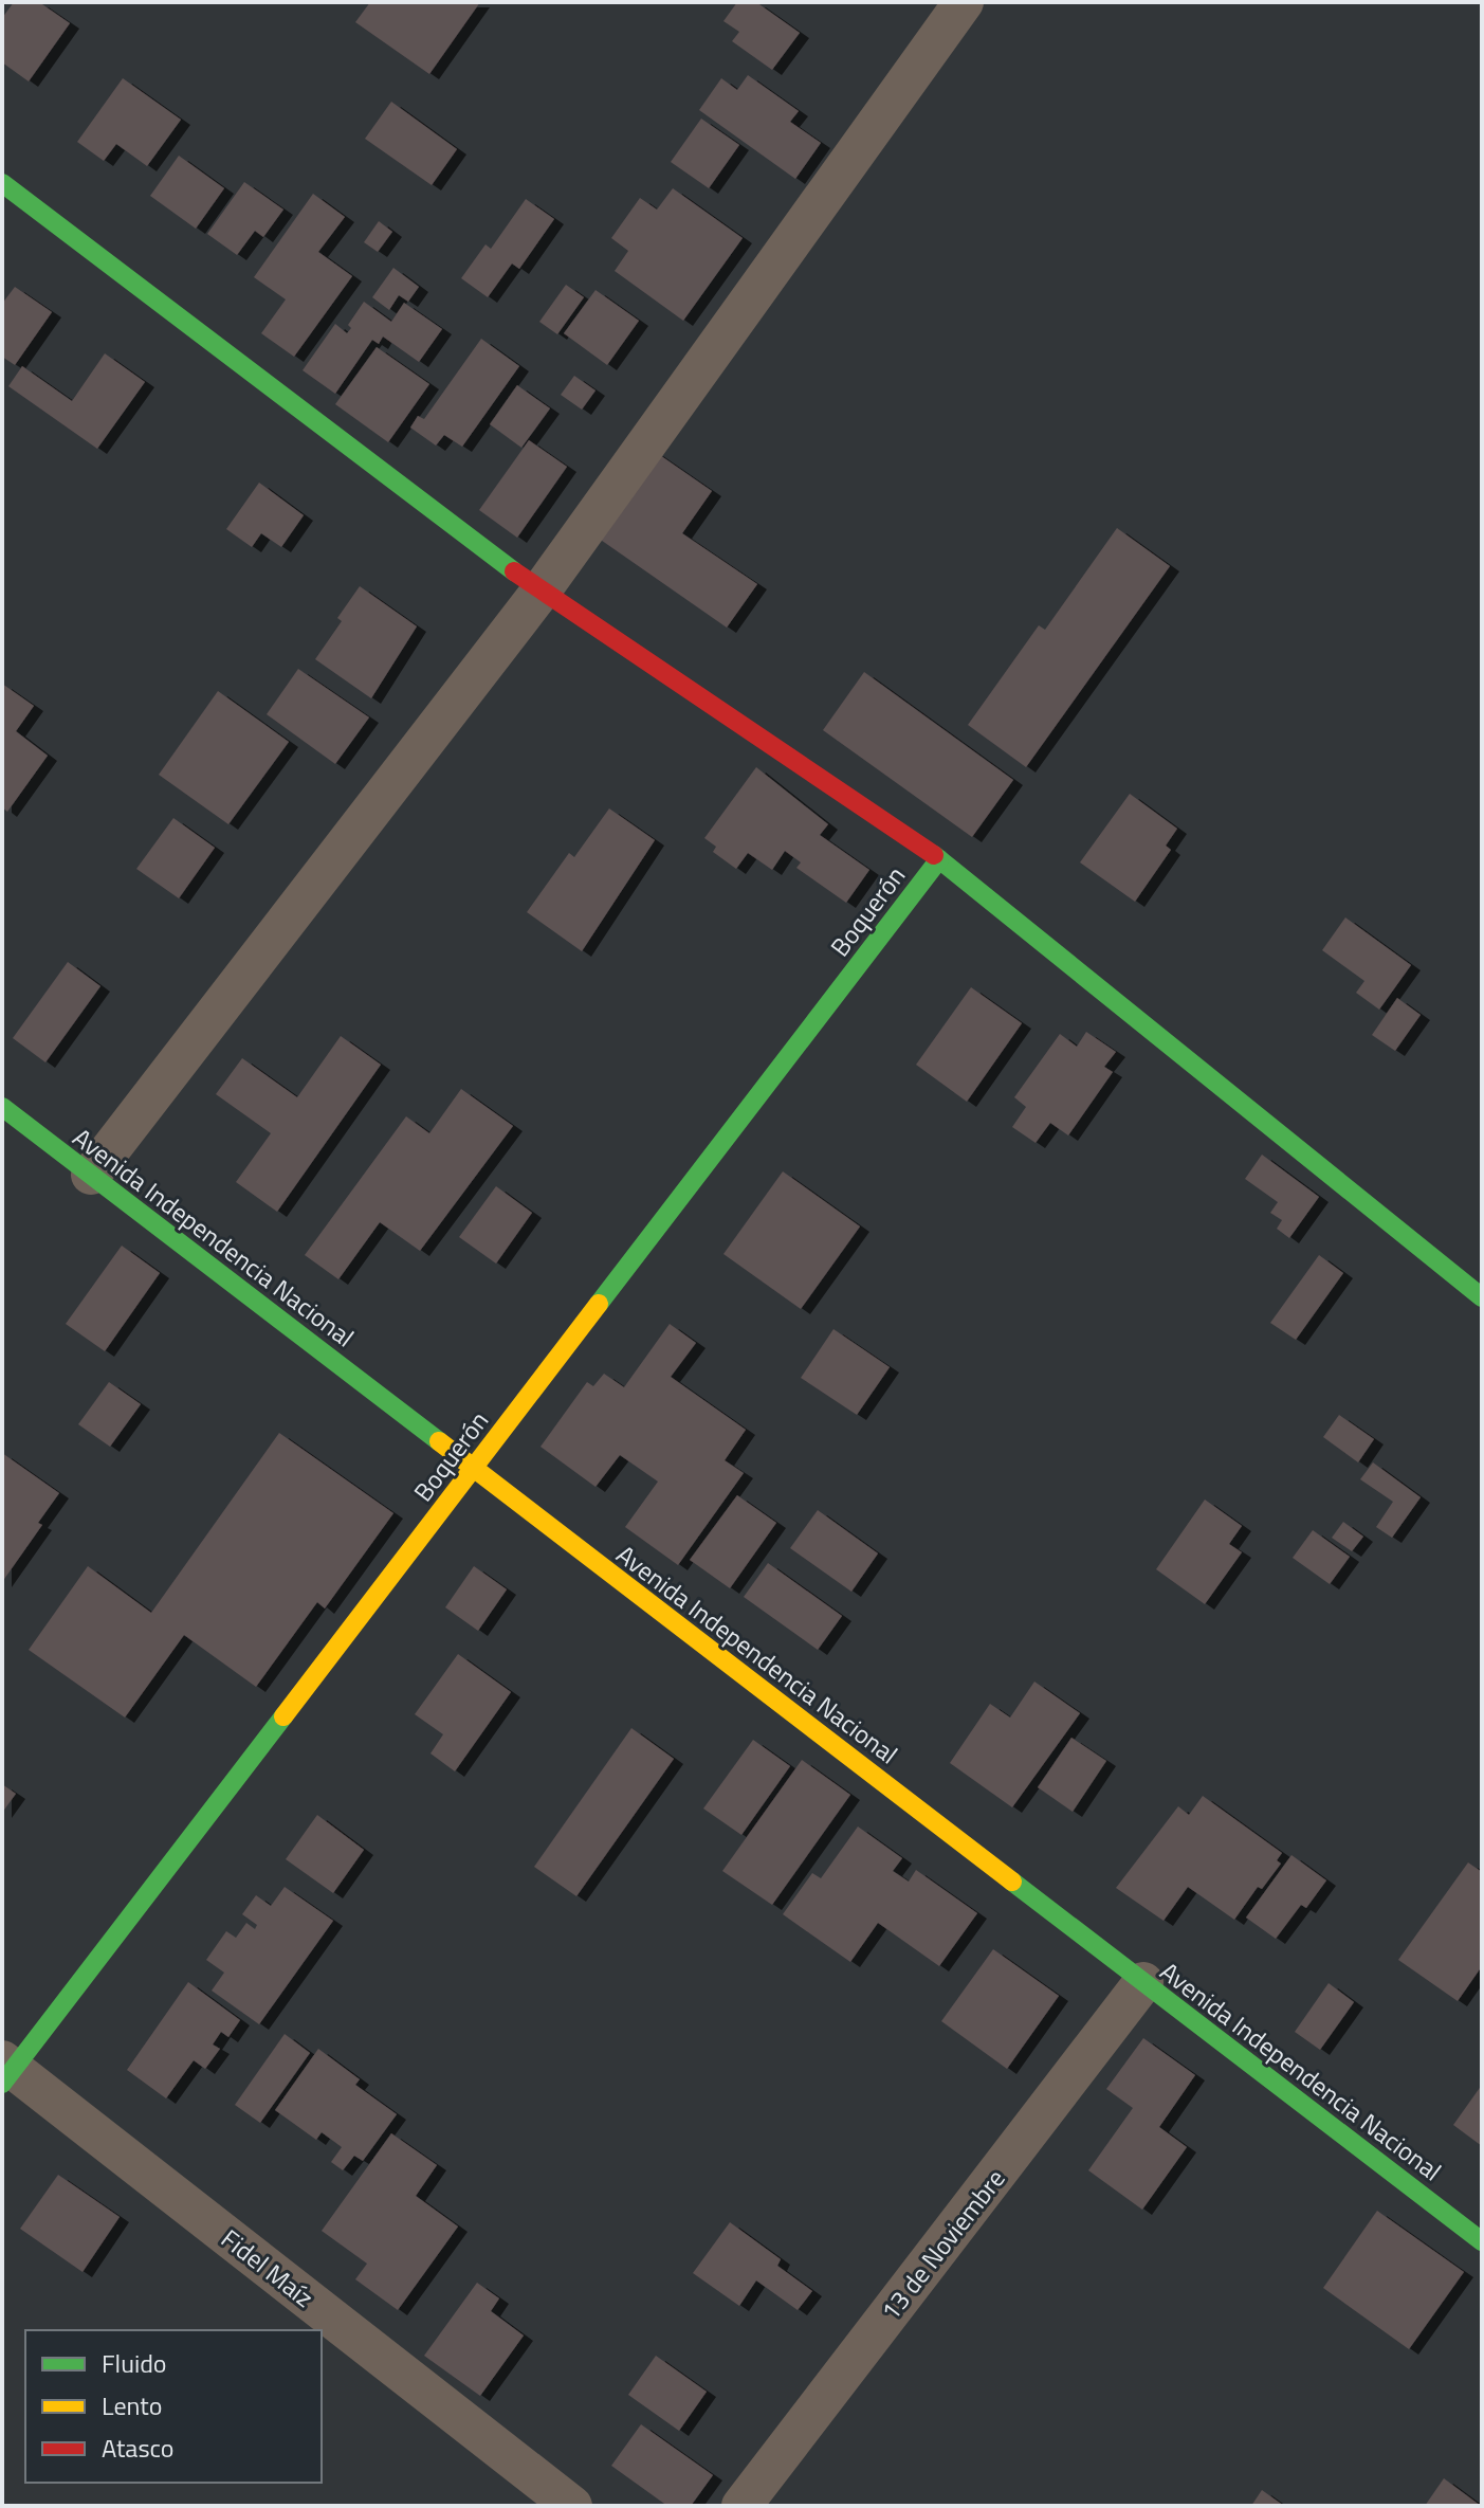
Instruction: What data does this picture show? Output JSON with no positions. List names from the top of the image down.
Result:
{
  "streets": {
    "street": [
      "Boquerón",
      "Avenida Independencia Nacional",
      "13 de Noviembre",
      "Fidel Maíz"
    ]
  },
  "crossings": [
    ["Boquerón", "Avenida Independencia Nacional"],
    ["Boquerón", "Fidel Maíz"],
    ["Avenida Independencia Nacional", "13 de Noviembre"]
  ],
  "legend": ["Fluido", "Lento", "Atasco"]
}
